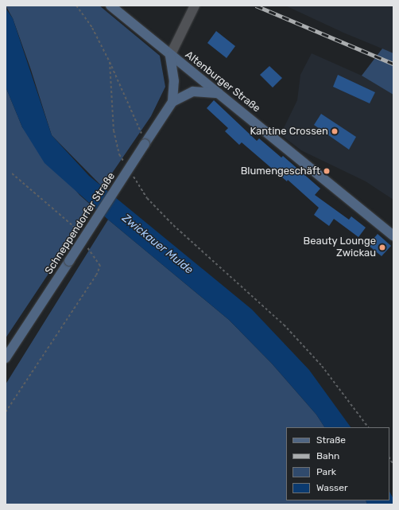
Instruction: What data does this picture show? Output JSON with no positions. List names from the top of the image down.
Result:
{
  "streets": {
    "street": ["Altenburger Straße", "Schneppendorfer Straße"]
  },
  "crossings": [
    ["Altenburger Straße", "Schneppendorfer Straße"]
  ],
  "water": ["Zwickauer Mulde"],
  "places": ["Kantine Crossen", "Blumengeschäft", "Beauty Lounge Zwickau"],
  "legend": [
    "Straße",
    "Bahn",
    "Park",
    "Wasser"
  ]
}
